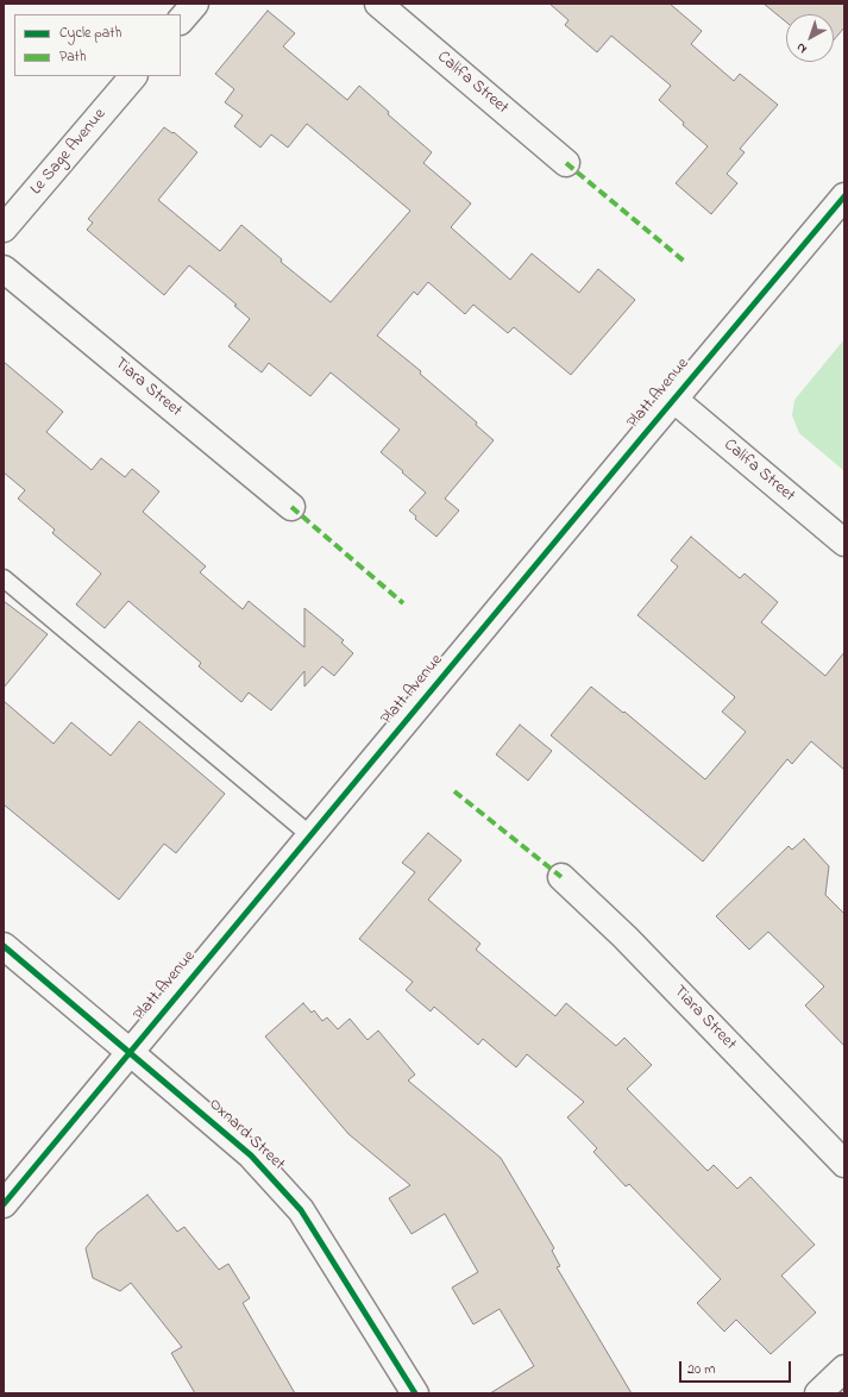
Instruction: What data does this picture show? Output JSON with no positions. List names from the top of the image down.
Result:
{
  "streets": {
    "street": [
      "Califa Street",
      "Le Sage Avenue",
      "Tiara Street",
      "Platt Avenue",
      "Oxnard Street"
    ]
  },
  "crossings": [
    ["Califa Street", "Platt Avenue"],
    ["Platt Avenue", "Oxnard Street"]
  ],
  "legend": ["Cycle path", "Path"],
  "scale_bar": "20 m",
  "north": "bottom left"
}
